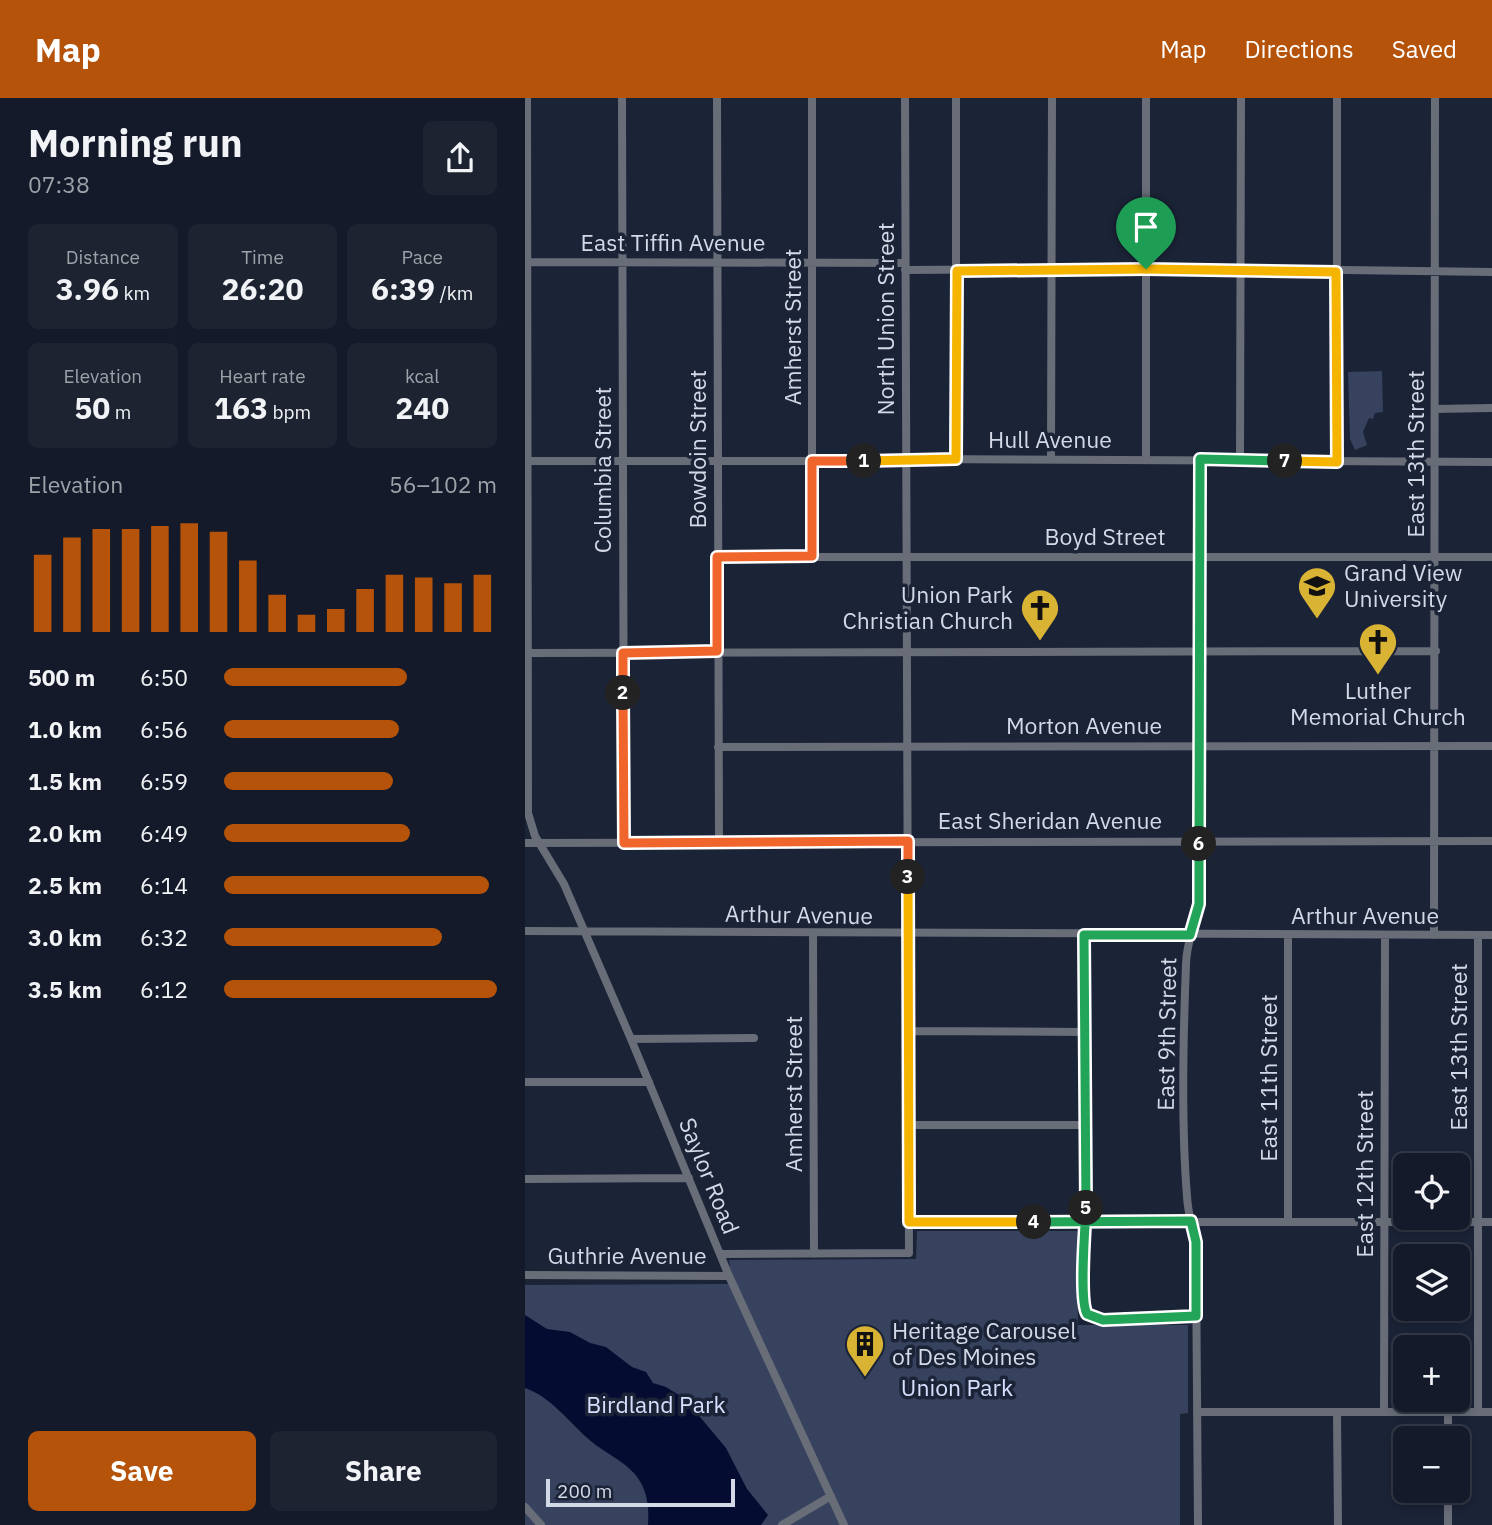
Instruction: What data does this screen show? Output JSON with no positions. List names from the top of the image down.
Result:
{
  "streets": {
    "street": [
      "East Tiffin Avenue",
      "North Union Street",
      "Amherst Street",
      "Hull Avenue",
      "Bowdoin Street",
      "East 13th Street",
      "Columbia Street",
      "Boyd Street",
      "Morton Avenue",
      "East Sheridan Avenue",
      "Arthur Avenue",
      "East 9th Street",
      "East 11th Street",
      "East 12th Street",
      "Saylor Road",
      "Guthrie Avenue"
    ]
  },
  "crossings": [
    ["East Tiffin Avenue", "North Union Street"],
    ["East Tiffin Avenue", "Amherst Street"],
    ["East Tiffin Avenue", "Bowdoin Street"],
    ["East Tiffin Avenue", "East 13th Street"],
    ["East Tiffin Avenue", "Columbia Street"],
    ["East Tiffin Avenue", "Saylor Road"],
    ["North Union Street", "Hull Avenue"],
    ["North Union Street", "Boyd Street"],
    ["North Union Street", "Morton Avenue"],
    ["North Union Street", "East Sheridan Avenue"],
    ["North Union Street", "Arthur Avenue"],
    ["North Union Street", "Guthrie Avenue"],
    ["Amherst Street", "Hull Avenue"],
    ["Amherst Street", "Boyd Street"],
    ["Amherst Street", "Arthur Avenue"],
    ["Amherst Street", "Guthrie Avenue"],
    ["Hull Avenue", "Bowdoin Street"],
    ["Hull Avenue", "East 13th Street"],
    ["Hull Avenue", "Columbia Street"],
    ["Hull Avenue", "East 9th Street"],
    ["Hull Avenue", "Saylor Road"],
    ["Bowdoin Street", "Boyd Street"],
    ["Bowdoin Street", "Morton Avenue"],
    ["Bowdoin Street", "East Sheridan Avenue"],
    ["East 13th Street", "Boyd Street"],
    ["East 13th Street", "Morton Avenue"],
    ["East 13th Street", "East Sheridan Avenue"],
    ["East 13th Street", "Arthur Avenue"],
    ["Columbia Street", "East Sheridan Avenue"],
    ["Boyd Street", "East 9th Street"],
    ["Morton Avenue", "East 9th Street"],
    ["East Sheridan Avenue", "East 9th Street"],
    ["East Sheridan Avenue", "Saylor Road"],
    ["Arthur Avenue", "East 9th Street"],
    ["Arthur Avenue", "East 11th Street"],
    ["Arthur Avenue", "East 12th Street"],
    ["Arthur Avenue", "Saylor Road"],
    ["Saylor Road", "Guthrie Avenue"]
  ],
  "parks": ["Union Park", "Birdland Park"],
  "places": {
    "school or university": ["Grand View University"],
    "church": ["Union Park Christian Church", "Luther Memorial Church"],
    "building": ["Heritage Carousel of Des Moines"]
  },
  "scale_bar": "200 m",
  "page": {
    "header": "Map",
    "nav": ["Map", "Directions", "Saved"],
    "heading": ["Morning run", "07:38"],
    "stats": [
      ["Distance", "3.96 km"],
      ["Time", "26:20"],
      ["Pace", "6:39 /km"],
      ["Elevation", "50 m"],
      ["Heart rate", "163 bpm"],
      ["kcal", "240"]
    ],
    "pins": [
      "1",
      "7",
      "2",
      "6",
      "3",
      "5",
      "4"
    ],
    "chart": ["Elevation", "56–102 m"],
    "list": [
      {
        "name": "500 m",
        "note": "6:50"
      },
      {
        "name": "1.0 km",
        "note": "6:56"
      },
      {
        "name": "1.5 km",
        "note": "6:59"
      },
      {
        "name": "2.0 km",
        "note": "6:49"
      },
      {
        "name": "2.5 km",
        "note": "6:14"
      },
      {
        "name": "3.0 km",
        "note": "6:32"
      },
      {
        "name": "3.5 km",
        "note": "6:12"
      }
    ],
    "map_buttons": ["+", "−"],
    "buttons": ["Save", "Share"],
    "scale": "200 m"
  }
}
